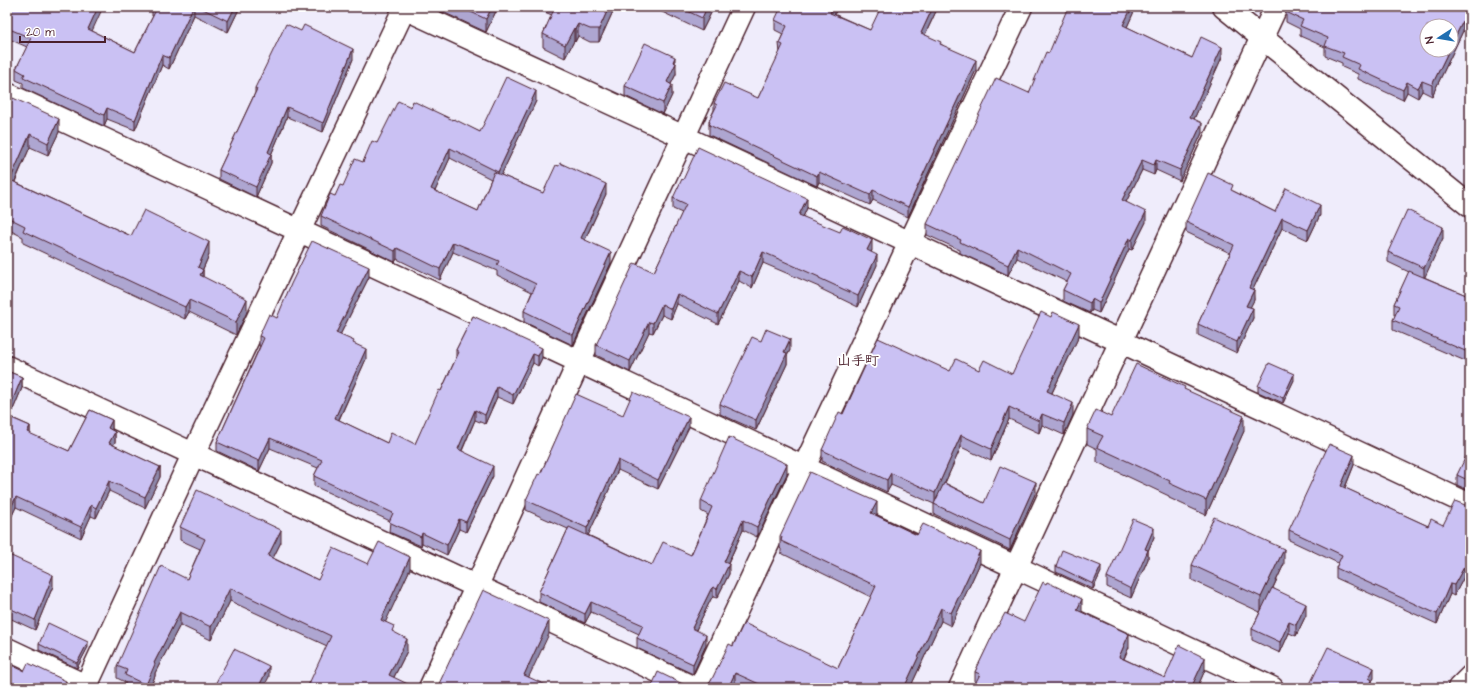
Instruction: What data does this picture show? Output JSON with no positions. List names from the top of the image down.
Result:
{
  "districts": ["山手町"],
  "scale_bar": "20 m",
  "north": "left"
}
